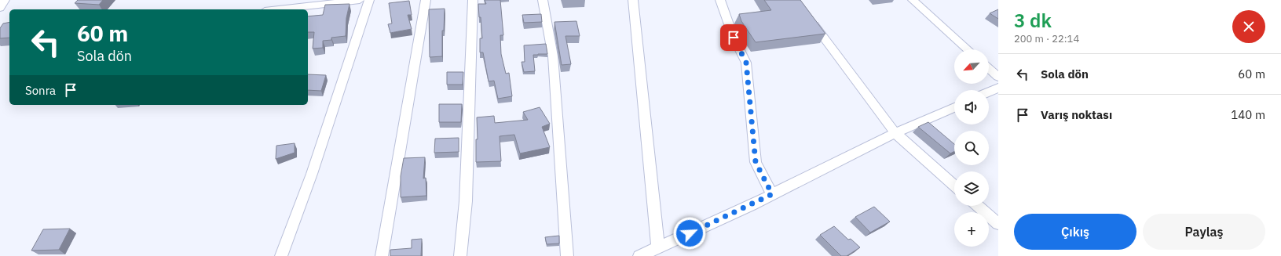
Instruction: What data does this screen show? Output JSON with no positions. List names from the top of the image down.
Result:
{
  "north": "bottom left",
  "page": {
    "heading": ["3 dk", "200 m · 22:14"],
    "turn": ["60 m", "Sola dön"],
    "map_buttons": "+",
    "list": [
      {
        "name": "Sola dön",
        "value": "60 m"
      },
      {
        "name": "Varış noktası",
        "value": "140 m"
      }
    ],
    "then": "Sonra",
    "buttons": ["Çıkış", "Paylaş"]
  }
}
